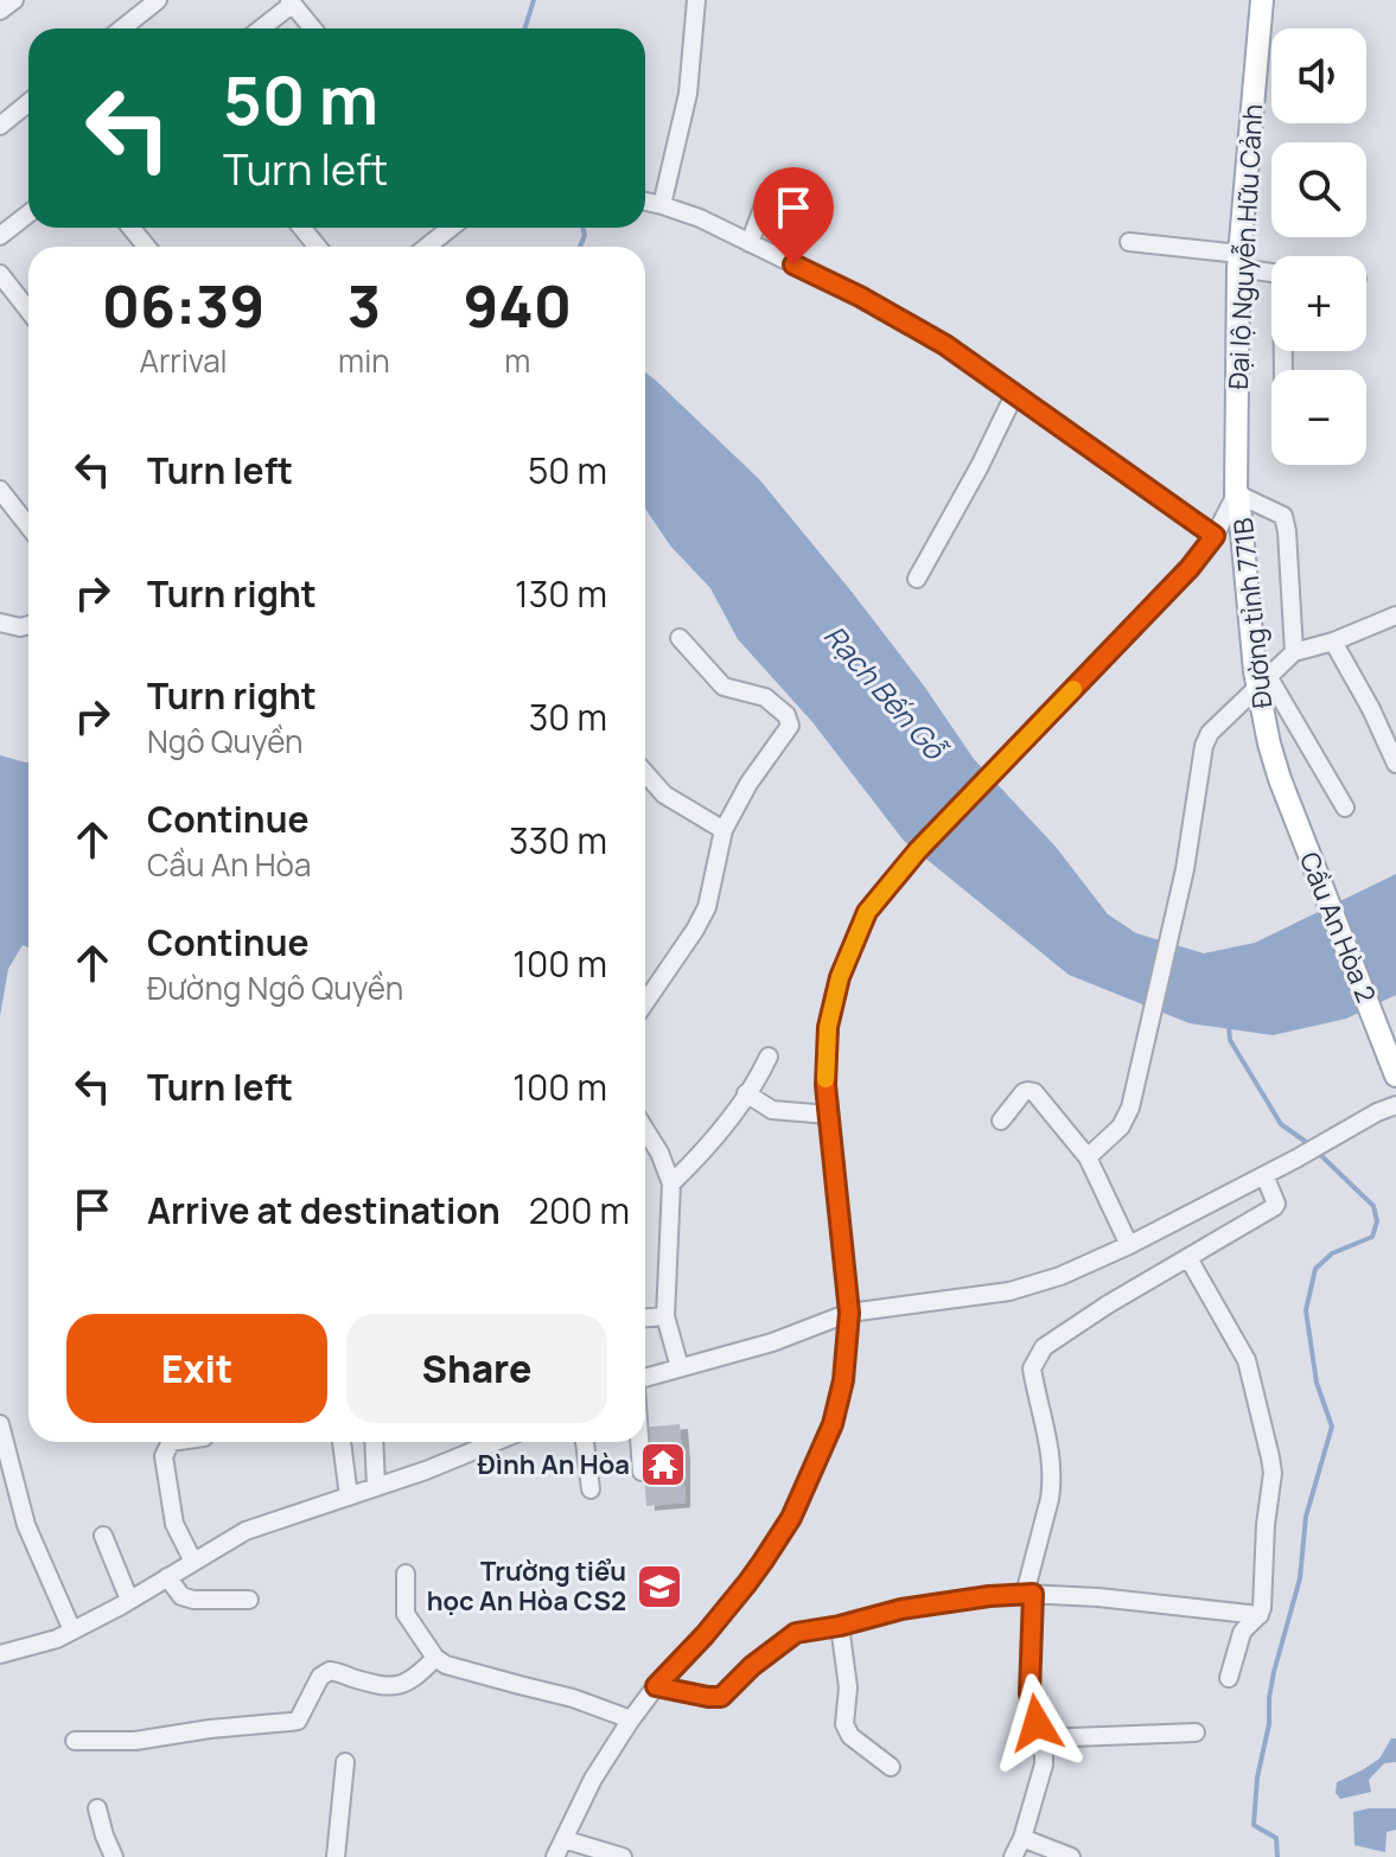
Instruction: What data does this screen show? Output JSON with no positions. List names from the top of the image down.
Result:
{
  "streets": {
    "main road": ["Đại lộ Nguyễn Hữu Cảnh", "Đường tỉnh 771B", "Cầu An Hòa 2"]
  },
  "crossings": [
    ["Đại lộ Nguyễn Hữu Cảnh", "Đường tỉnh 771B"],
    ["Đường tỉnh 771B", "Cầu An Hòa 2"]
  ],
  "water": ["Rạch Bến Gỗ"],
  "places": {
    "temple": ["Đình An Hòa"],
    "school or university": ["Trường tiểu học An Hòa CS2"]
  },
  "page": {
    "map_buttons": ["+", "−"],
    "turn": ["50 m", "Turn left"],
    "eta": [
      "06:39",
      "Arrival",
      "3",
      "min",
      "940",
      "m"
    ],
    "list": [
      {
        "name": "Turn left",
        "value": "50 m"
      },
      {
        "name": "Turn right",
        "value": "130 m"
      },
      {
        "name": "Turn right",
        "note": "Ngô Quyền",
        "value": "30 m"
      },
      {
        "name": "Continue",
        "note": "Cầu An Hòa",
        "value": "330 m"
      },
      {
        "name": "Continue",
        "note": "Đường Ngô Quyền",
        "value": "100 m"
      },
      {
        "name": "Turn left",
        "value": "100 m"
      },
      {
        "name": "Arrive at destination",
        "value": "200 m"
      }
    ],
    "buttons": ["Exit", "Share"]
  }
}
